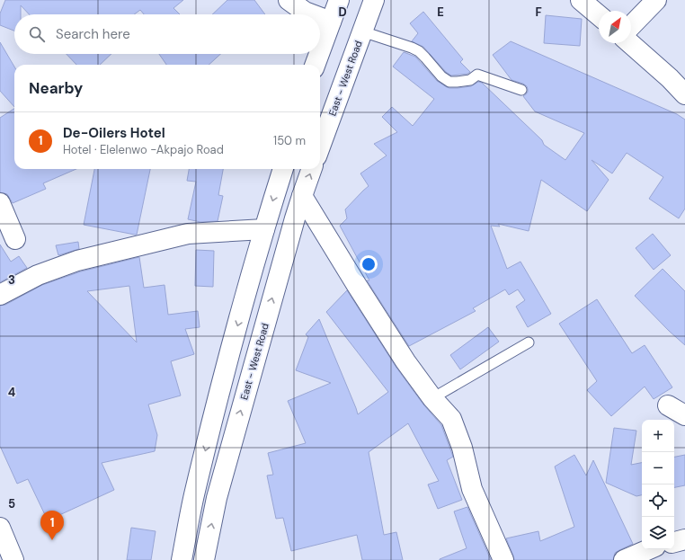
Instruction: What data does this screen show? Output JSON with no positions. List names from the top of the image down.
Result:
{
  "streets": {
    "main road": ["East - West Road"]
  },
  "north": "top right",
  "page": {
    "search": "Search here",
    "heading": "Nearby",
    "list": [
      {
        "mark": "1",
        "name": "De-Oilers Hotel",
        "note": "Hotel · Elelenwo -Akpajo Road",
        "value": "150 m"
      }
    ],
    "map_buttons": ["+", "−"],
    "pins": "1"
  },
  "grid": {
    "columns": ["D", "E", "F"],
    "rows": ["3", "4", "5"]
  }
}
